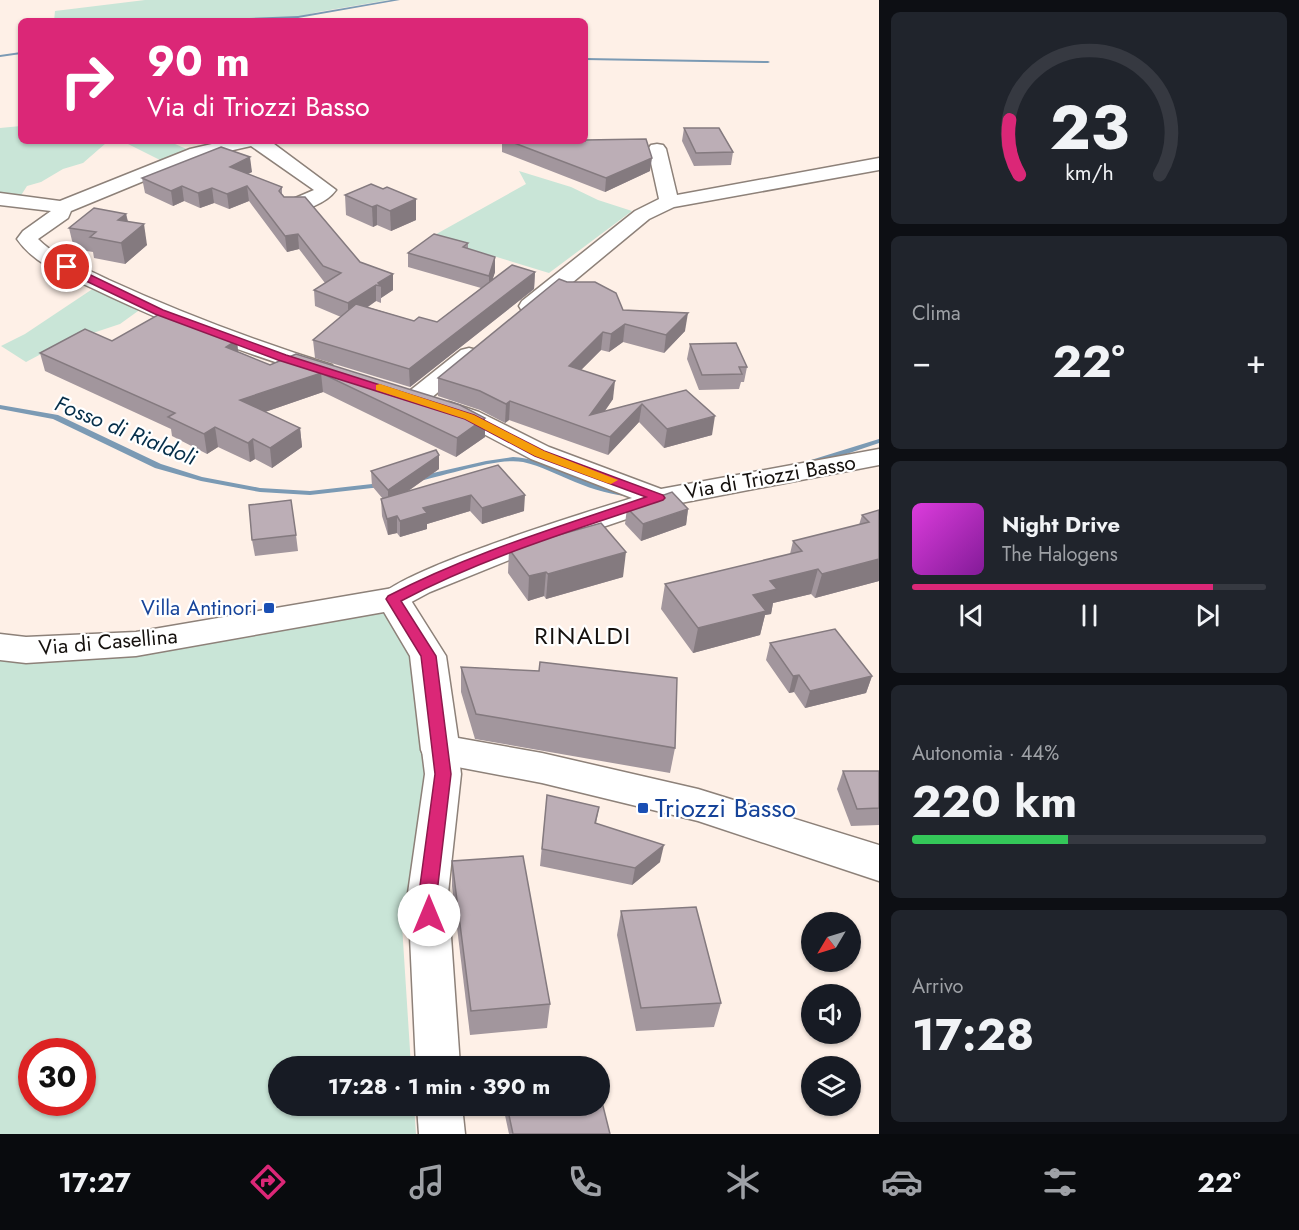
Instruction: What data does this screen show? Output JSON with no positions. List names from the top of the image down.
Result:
{
  "streets": {
    "street": ["Via di Triozzi Basso", "Via di Casellina"]
  },
  "crossings": [
    ["Via di Triozzi Basso", "Via di Casellina"]
  ],
  "districts": ["RINALDI"],
  "water": ["Fosso di Rialdoli"],
  "places": {
    "transit": ["Villa Antinori", "Triozzi Basso"]
  },
  "north": "bottom left",
  "page": {
    "turn": ["90 m", "Via di Triozzi Basso"],
    "tile": [
      "Clima",
      ["Autonomia · 44%", "220 km"],
      ["Arrivo", "17:28"]
    ],
    "heat": ["−", "22°", "+"],
    "song": ["Night Drive", "The Halogens"],
    "limit": "30",
    "trip": "17:28 · 1 min · 390 m",
    "tabs": ["17:27", "22°"],
    "gauge": ["23", "km/h"]
  }
}
